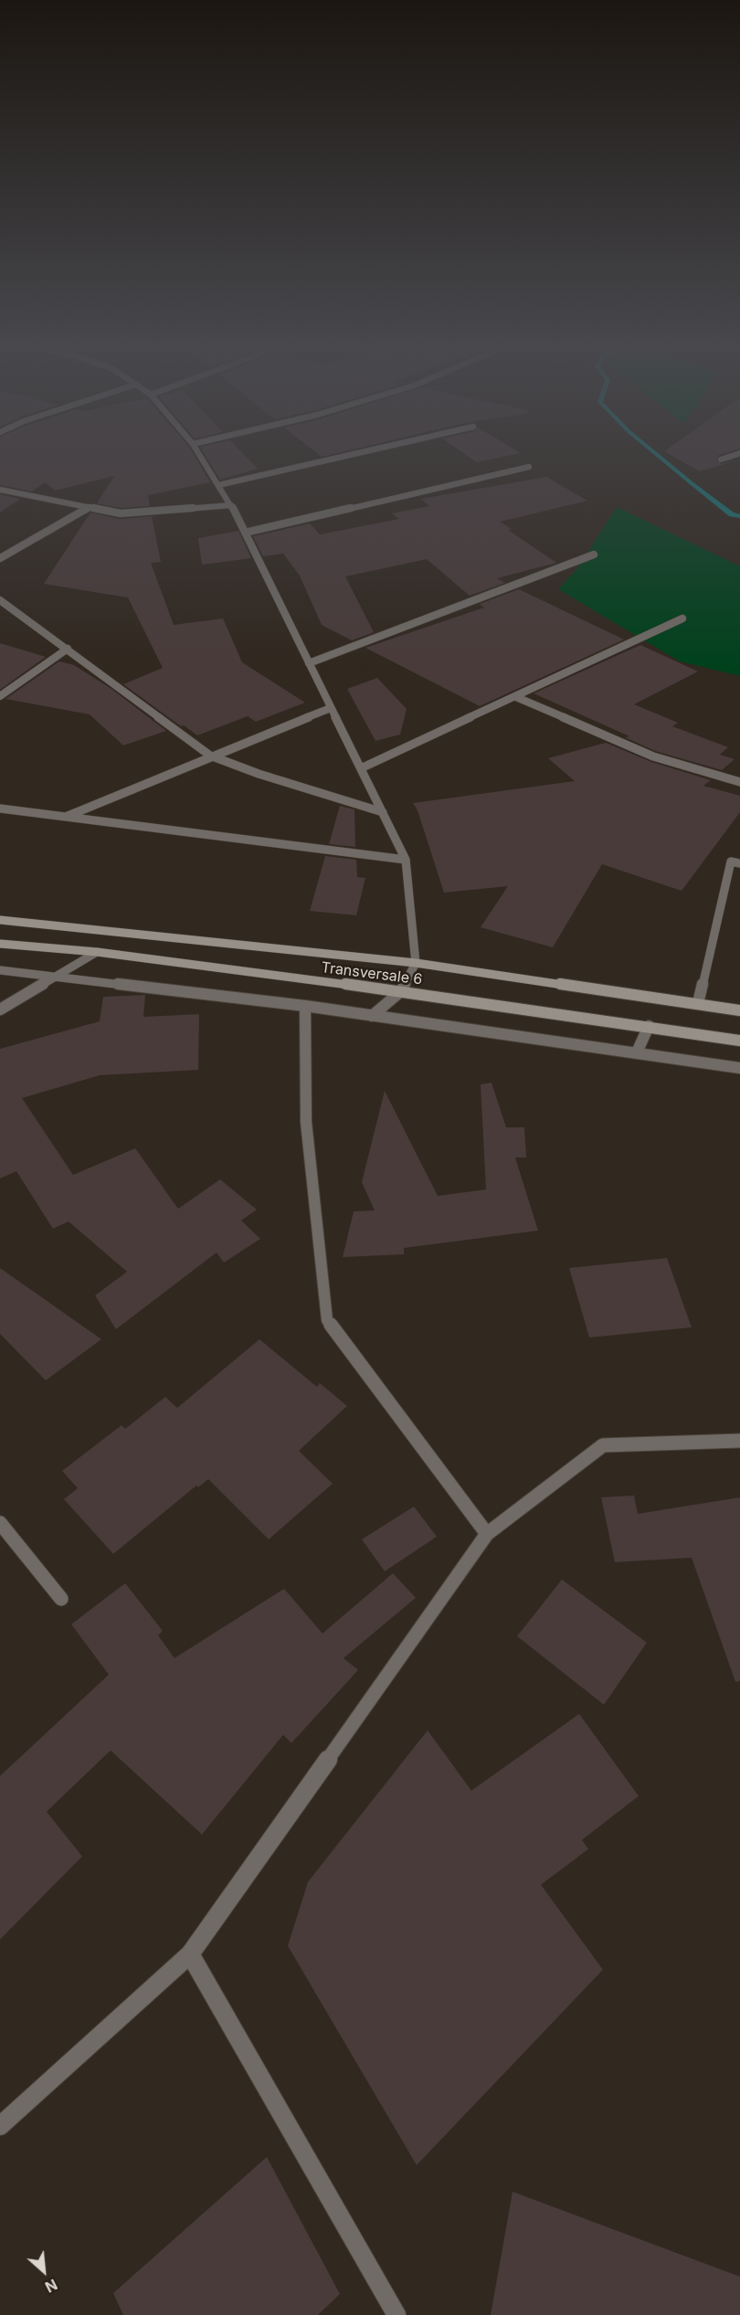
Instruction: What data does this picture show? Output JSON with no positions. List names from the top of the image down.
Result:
{
  "streets": {
    "main road": ["Transversale 6"]
  },
  "north": "bottom right"
}
